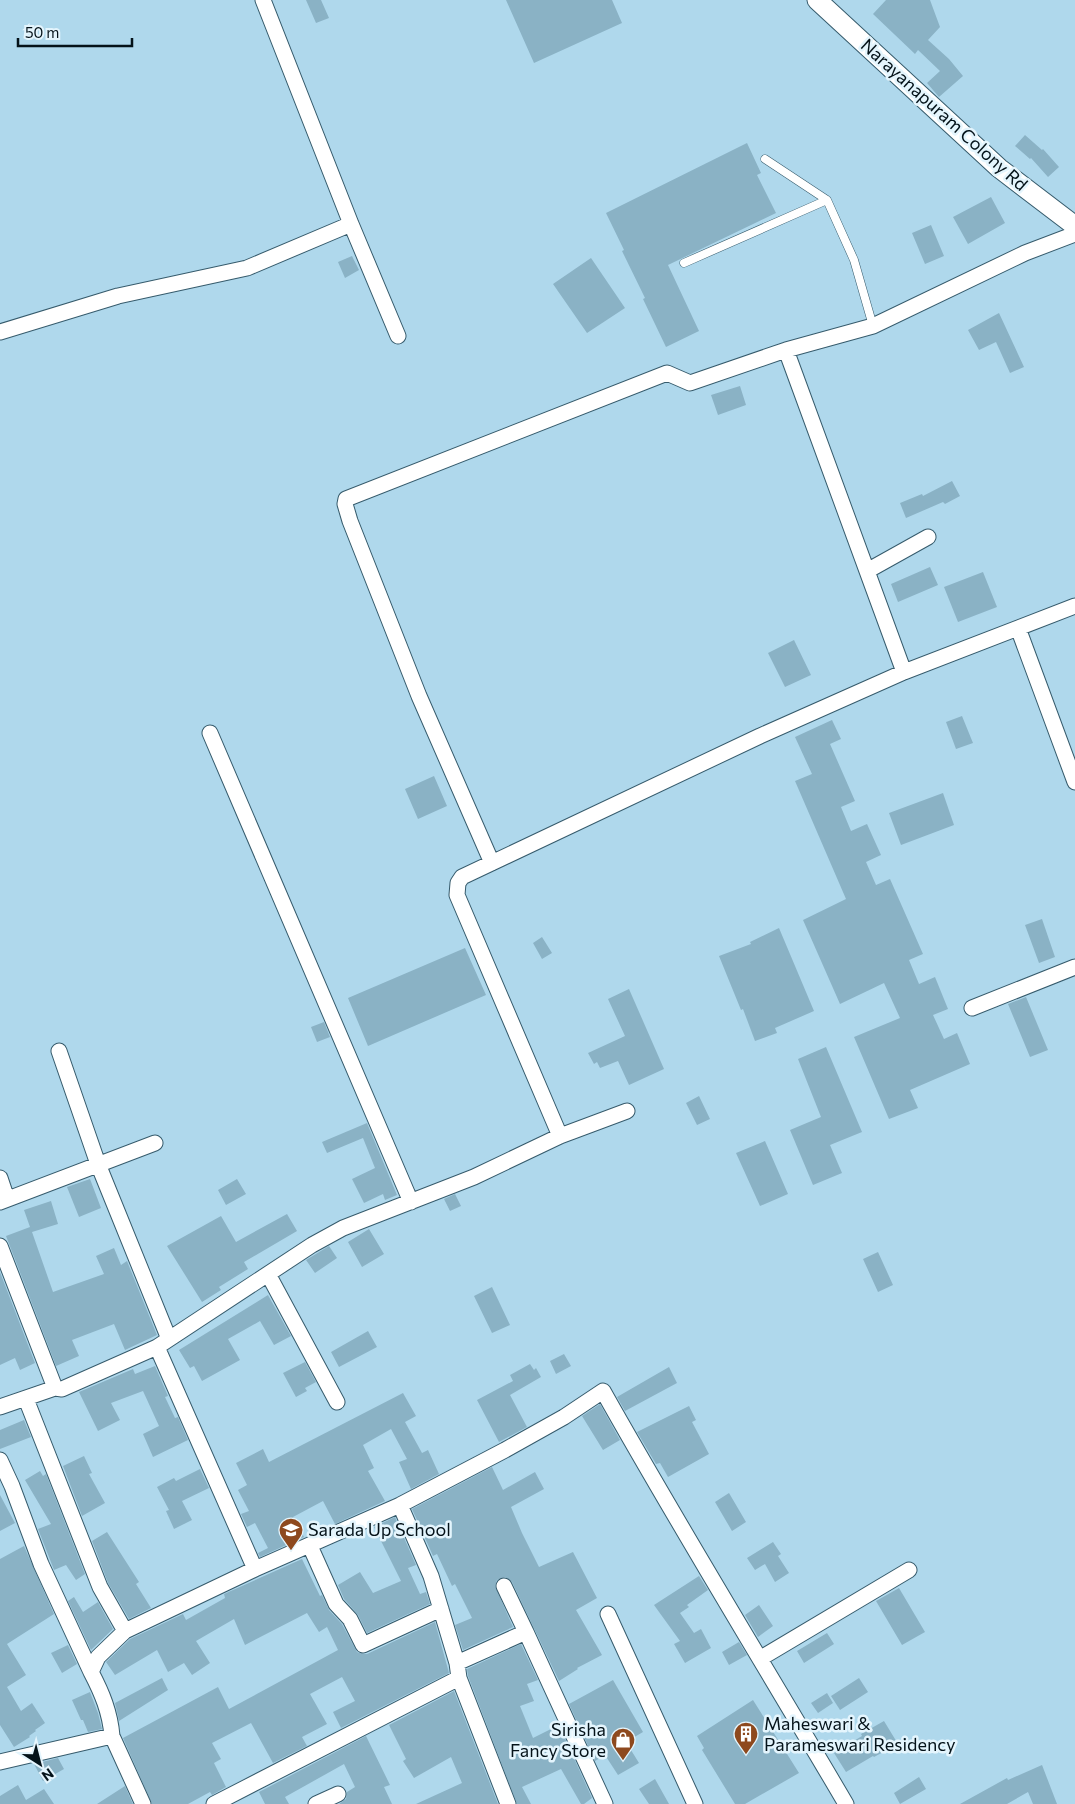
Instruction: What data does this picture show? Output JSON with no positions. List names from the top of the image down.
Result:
{
  "streets": {
    "street": ["Narayanapuram Colony Rd"]
  },
  "places": {
    "school or university": ["Sarada Up School"],
    "building": ["Maheswari & Parameswari Residency"],
    "shop": ["Sirisha Fancy Store"]
  },
  "scale_bar": "50 m",
  "north": "bottom right"
}
